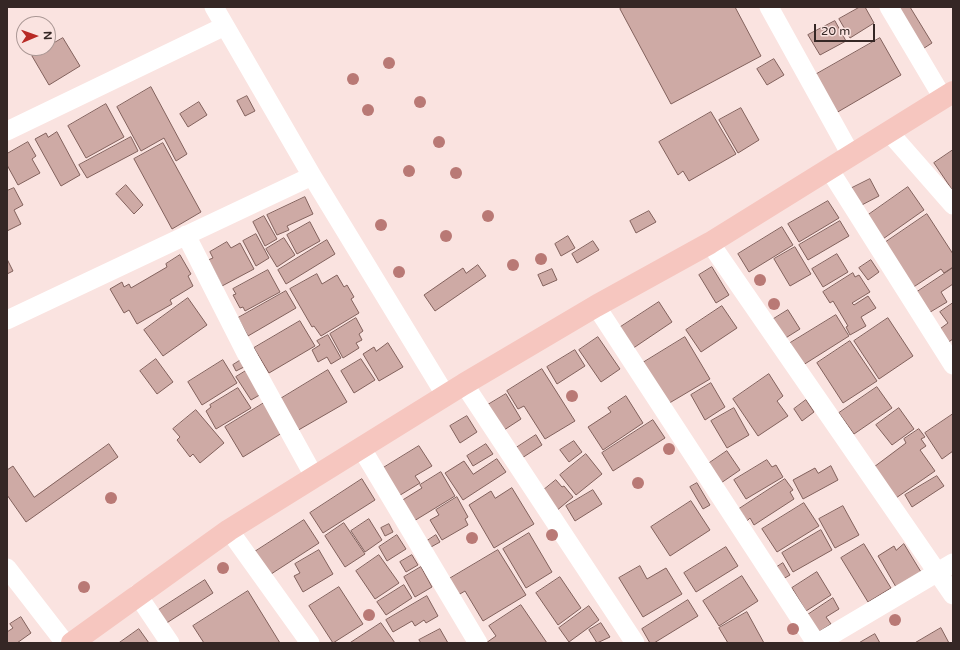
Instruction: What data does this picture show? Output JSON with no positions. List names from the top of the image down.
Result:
{
  "scale_bar": "20 m",
  "north": "right"
}
